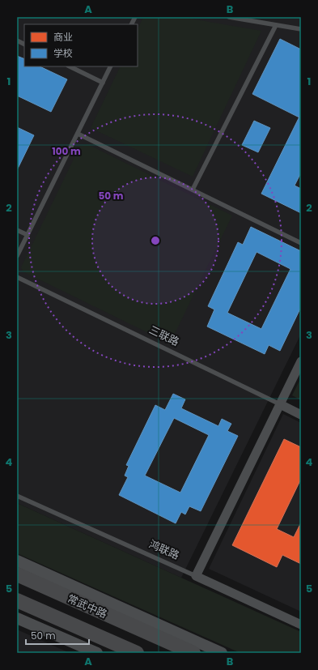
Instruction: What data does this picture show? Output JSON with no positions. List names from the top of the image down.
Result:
{
  "streets": {
    "main road": ["常武中路"],
    "street": ["三联路", "鸿联路"]
  },
  "legend": ["商业", "学校"],
  "scale_bar": "50 m",
  "grid": {
    "columns": ["A", "B"],
    "rows": [
      "1",
      "2",
      "3",
      "4",
      "5"
    ]
  },
  "rings": ["100 m", "50 m"]
}
